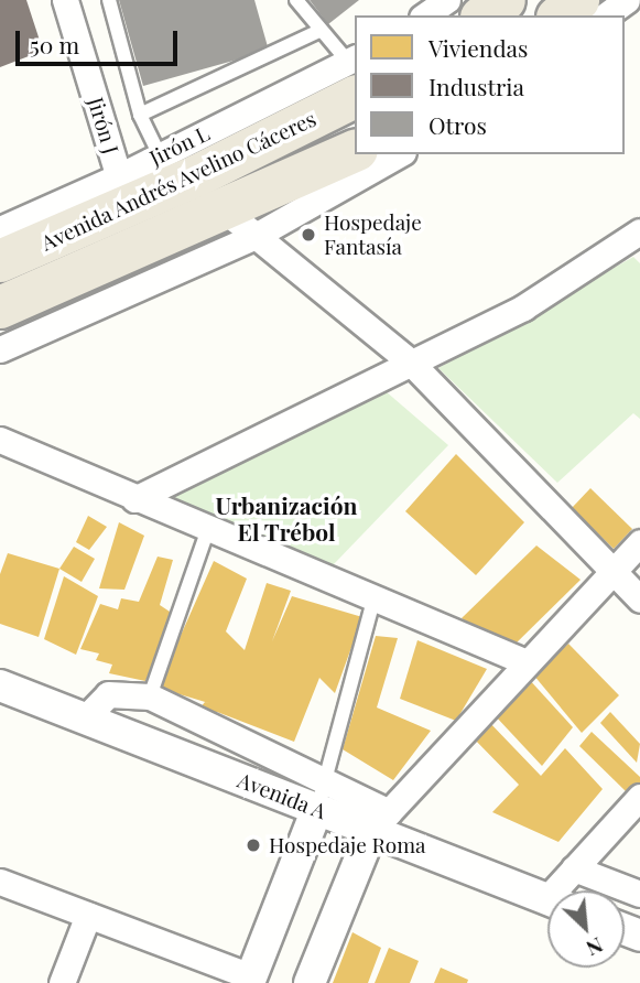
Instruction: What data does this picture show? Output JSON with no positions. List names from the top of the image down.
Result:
{
  "streets": {
    "highway": ["Avenida Andrés Avelino Cáceres"],
    "street": ["Jirón J", "Jirón L", "Avenida A"]
  },
  "crossings": [
    ["Jirón J", "Jirón L"],
    ["Jirón J", "Avenida Andrés Avelino Cáceres"],
    ["Jirón L", "Avenida Andrés Avelino Cáceres"]
  ],
  "districts": ["Urbanización El Trébol"],
  "places": ["Hospedaje Fantasía", "Hospedaje Roma"],
  "legend": ["Viviendas", "Industria", "Otros"],
  "scale_bar": "50 m",
  "north": "bottom right"
}
